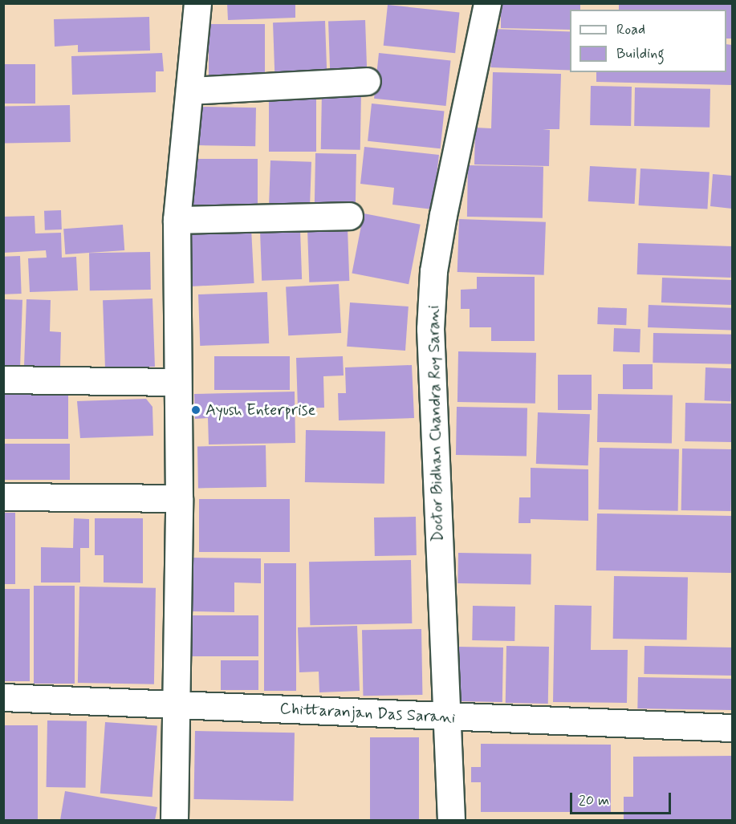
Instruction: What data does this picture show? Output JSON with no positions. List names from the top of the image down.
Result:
{
  "streets": {
    "street": ["Doctor Bidhan Chandra Roy Sarani", "Chittaranjan Das Sarani"]
  },
  "crossings": [
    ["Doctor Bidhan Chandra Roy Sarani", "Chittaranjan Das Sarani"]
  ],
  "places": ["Ayush Enterprise"],
  "legend": ["Road", "Building"],
  "scale_bar": "20 m"
}
